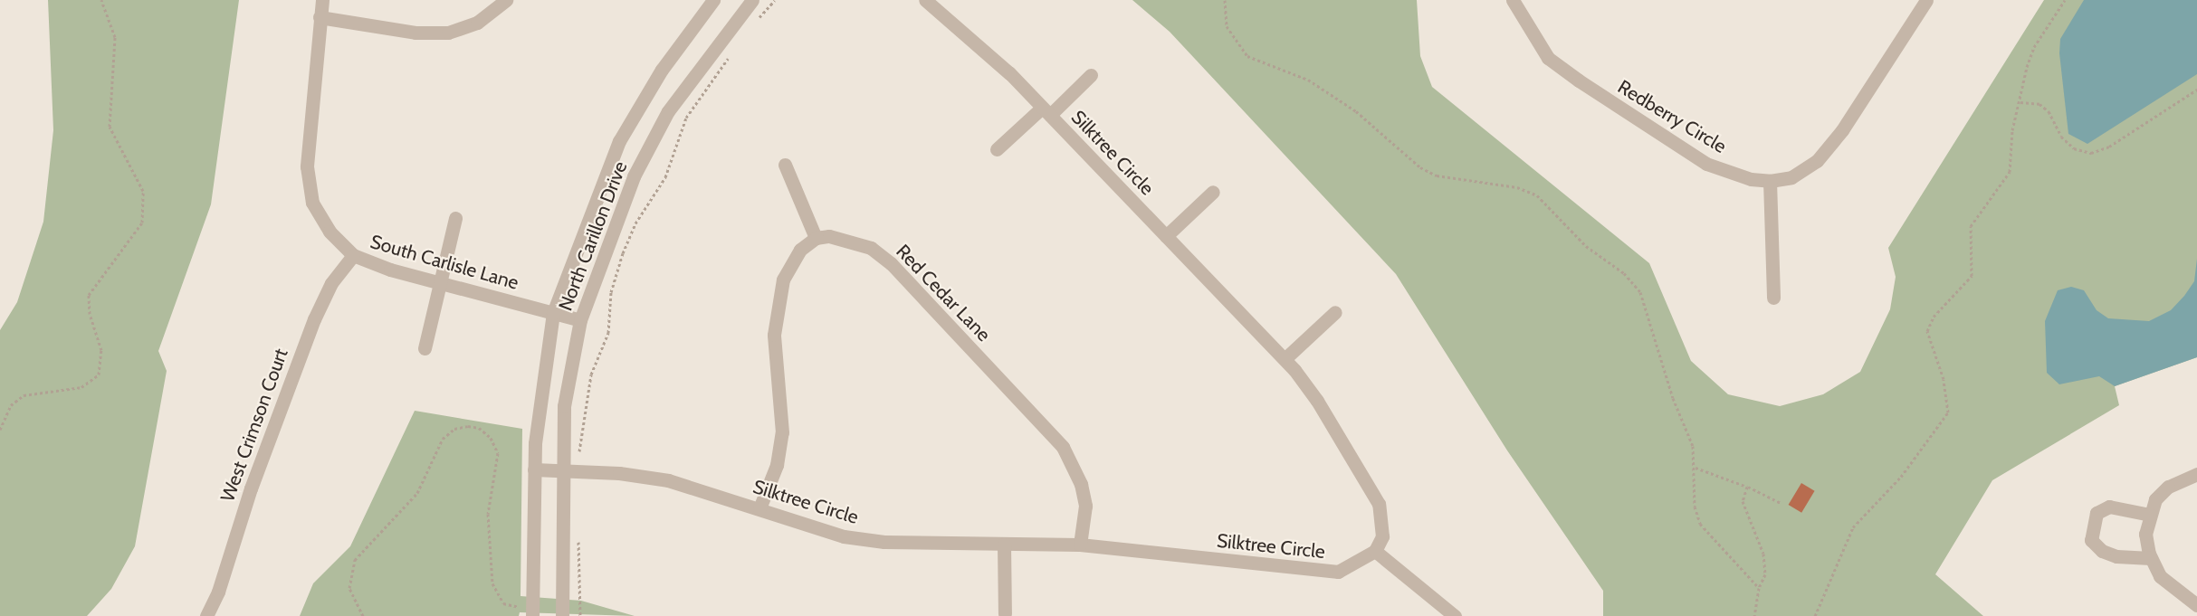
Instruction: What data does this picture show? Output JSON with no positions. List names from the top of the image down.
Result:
{
  "streets": {
    "street": [
      "Redberry Circle",
      "Silktree Circle",
      "North Carillon Drive",
      "South Carlisle Lane",
      "Red Cedar Lane",
      "West Crimson Court"
    ]
  },
  "crossings": [
    ["Silktree Circle", "North Carillon Drive"],
    ["Silktree Circle", "Red Cedar Lane"],
    ["North Carillon Drive", "South Carlisle Lane"],
    ["South Carlisle Lane", "West Crimson Court"]
  ]
}
